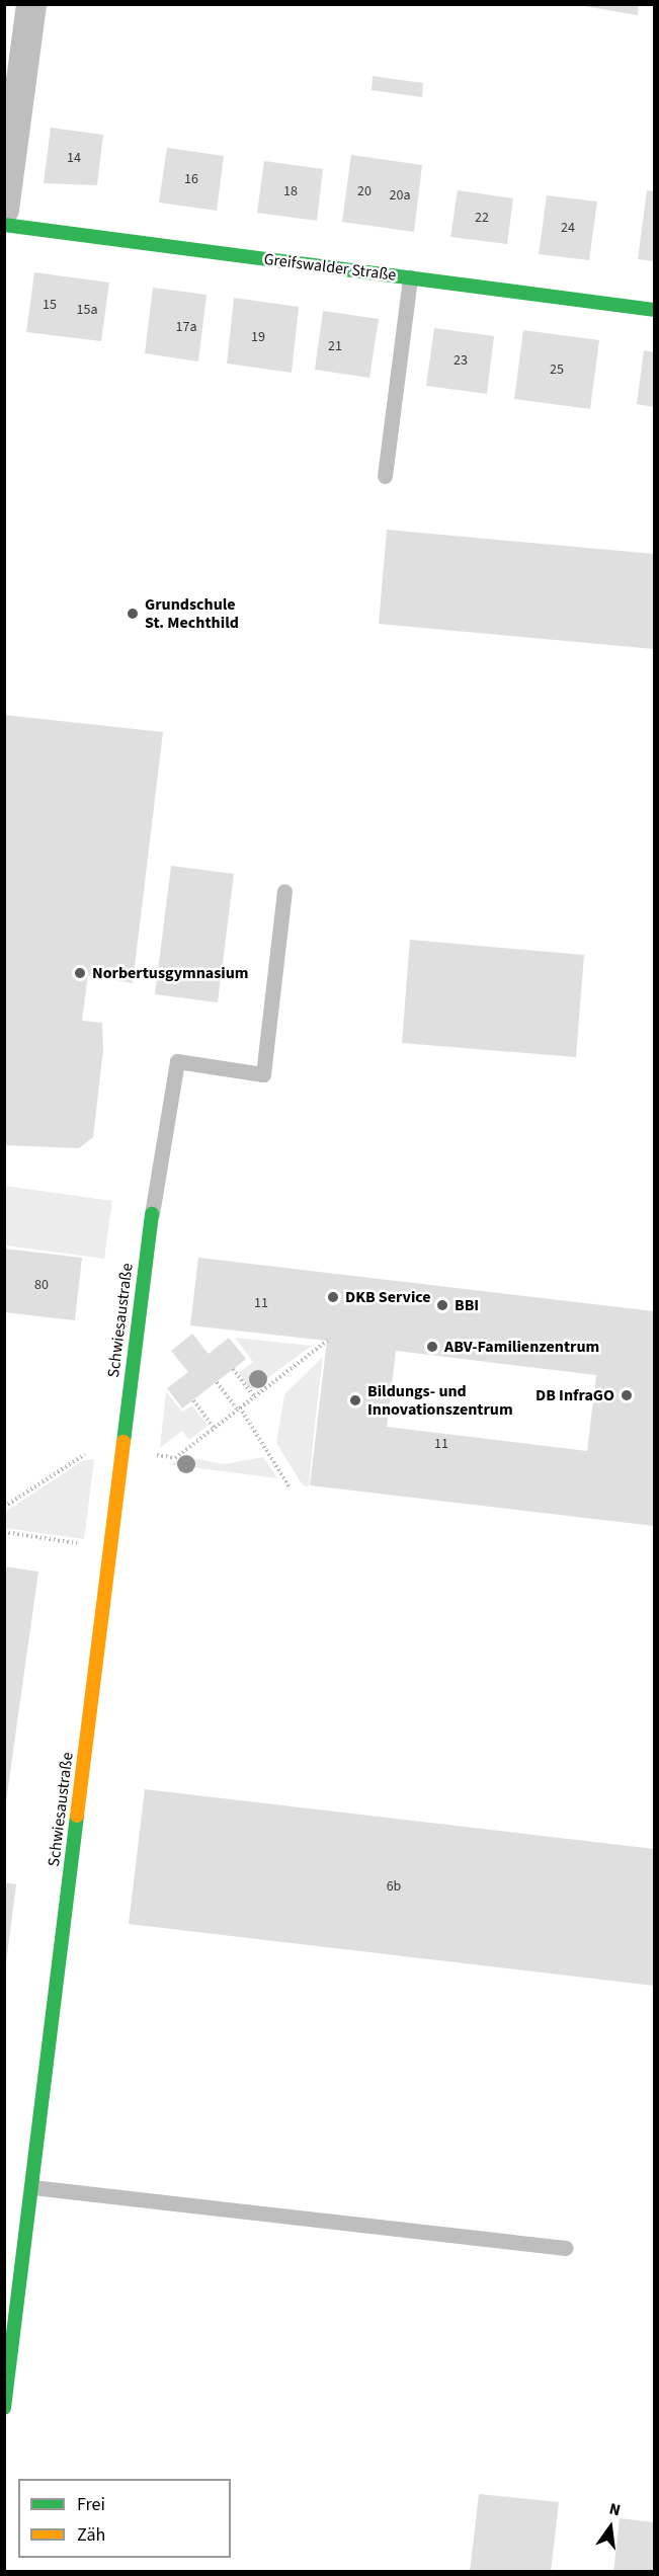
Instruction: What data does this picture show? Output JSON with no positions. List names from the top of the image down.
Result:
{
  "streets": {
    "street": ["Greifswalder Straße", "Schwiesaustraße"]
  },
  "places": [
    "Grundschule St. Mechthild",
    "Norbertusgymnasium",
    "DKB Service",
    "BBI",
    "ABV-Familienzentrum",
    "DB InfraGO",
    "Bildungs- und Innovationszentrum"
  ],
  "house_numbers": [
    "14",
    "16",
    "18",
    "20",
    "20a",
    "22",
    "24",
    "15",
    "15a",
    "17a",
    "19",
    "21",
    "23",
    "25",
    "80",
    "11",
    "11",
    "6b"
  ],
  "legend": ["Frei", "Zäh"],
  "north": "top"
}
